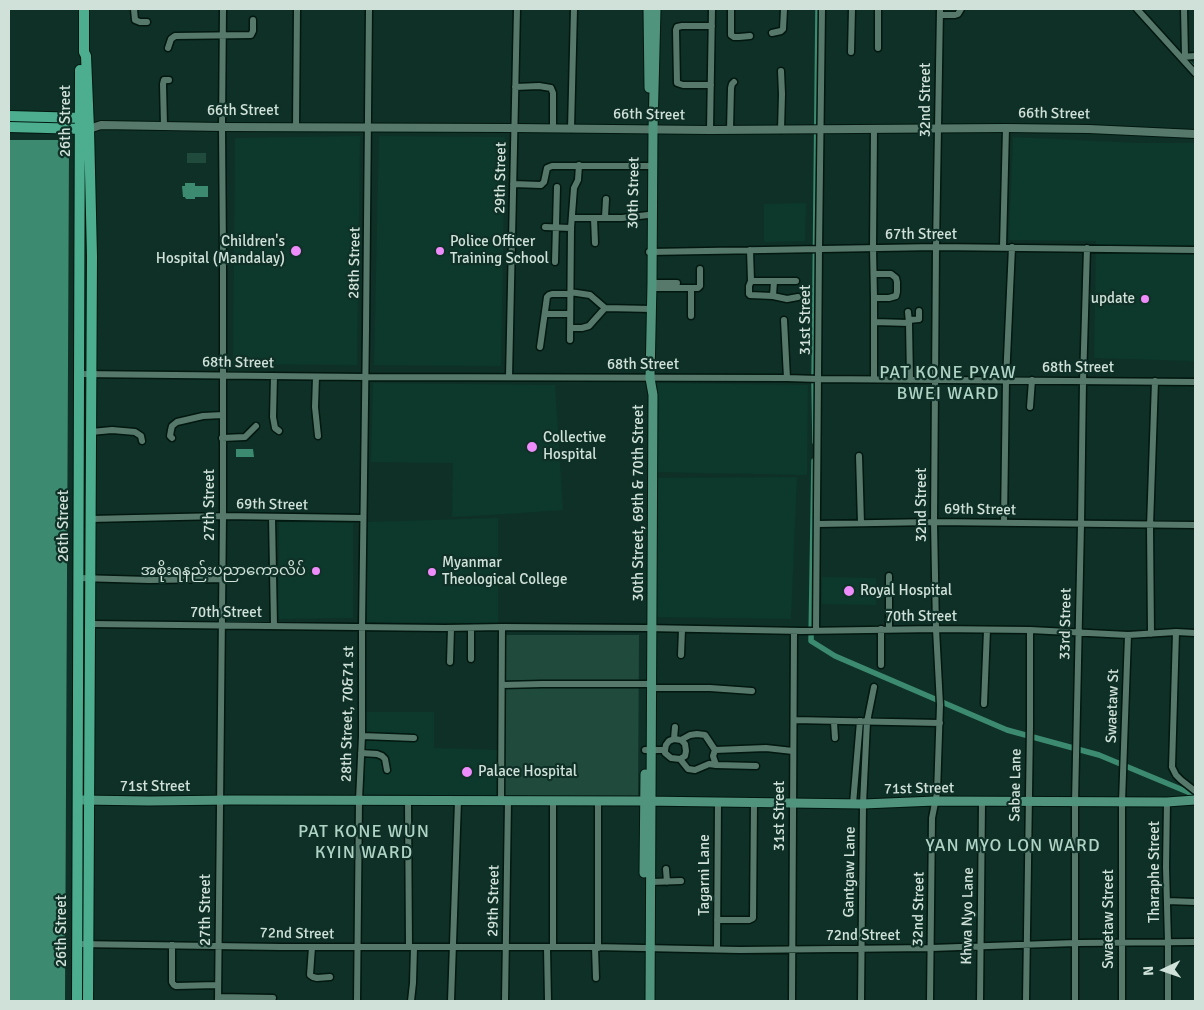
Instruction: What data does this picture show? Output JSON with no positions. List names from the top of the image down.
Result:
{
  "streets": {
    "main road": [
      "66th Street",
      "26th Street",
      "30th Street",
      "30th Street, 69th & 70th Street",
      "71st Street"
    ],
    "street": [
      "32nd Street",
      "29th Street",
      "67th Street",
      "28th Street",
      "31st Street",
      "68th Street",
      "27th Street",
      "69th Street",
      "70th Street",
      "33rd Street",
      "Swaetaw St",
      "28th Street, 70&71 st",
      "Sabae Lane",
      "Gantgaw Lane",
      "Tharaphe Street",
      "Tagarni Lane",
      "Khwa Nyo Lane",
      "Swaetaw Street",
      "72nd Street"
    ]
  },
  "crossings": [
    ["32nd Street", "66th Street"],
    ["32nd Street", "67th Street"],
    ["32nd Street", "68th Street"],
    ["32nd Street", "69th Street"],
    ["32nd Street", "70th Street"],
    ["32nd Street", "71st Street"],
    ["32nd Street", "72nd Street"],
    ["66th Street", "26th Street"],
    ["66th Street", "29th Street"],
    ["66th Street", "30th Street"],
    ["66th Street", "28th Street"],
    ["66th Street", "31st Street"],
    ["66th Street", "27th Street"],
    ["26th Street", "68th Street"],
    ["26th Street", "69th Street"],
    ["26th Street", "70th Street"],
    ["26th Street", "71st Street"],
    ["26th Street", "72nd Street"],
    ["29th Street", "68th Street"],
    ["29th Street", "70th Street"],
    ["29th Street", "71st Street"],
    ["29th Street", "72nd Street"],
    ["30th Street", "67th Street"],
    ["30th Street", "68th Street"],
    ["30th Street", "30th Street, 69th & 70th Street"],
    ["67th Street", "31st Street"],
    ["67th Street", "33rd Street"],
    ["28th Street", "68th Street"],
    ["28th Street", "69th Street"],
    ["28th Street", "28th Street, 70&71 st"],
    ["31st Street", "68th Street"],
    ["31st Street", "69th Street"],
    ["31st Street", "70th Street"],
    ["31st Street", "71st Street"],
    ["31st Street", "72nd Street"],
    ["68th Street", "30th Street, 69th & 70th Street"],
    ["68th Street", "27th Street"],
    ["68th Street", "33rd Street"],
    ["30th Street, 69th & 70th Street", "70th Street"],
    ["30th Street, 69th & 70th Street", "71st Street"],
    ["27th Street", "69th Street"],
    ["27th Street", "70th Street"],
    ["27th Street", "71st Street"],
    ["27th Street", "72nd Street"],
    ["69th Street", "33rd Street"],
    ["69th Street", "28th Street, 70&71 st"],
    ["70th Street", "33rd Street"],
    ["70th Street", "Swaetaw St"],
    ["70th Street", "28th Street, 70&71 st"],
    ["70th Street", "Sabae Lane"],
    ["33rd Street", "71st Street"],
    ["33rd Street", "72nd Street"],
    ["Swaetaw St", "Swaetaw Street"],
    ["28th Street, 70&71 st", "71st Street"],
    ["28th Street, 70&71 st", "72nd Street"],
    ["Sabae Lane", "71st Street"],
    ["Sabae Lane", "72nd Street"],
    ["71st Street", "Gantgaw Lane"],
    ["71st Street", "Tharaphe Street"],
    ["71st Street", "Tagarni Lane"],
    ["71st Street", "Khwa Nyo Lane"],
    ["71st Street", "Swaetaw Street"],
    ["Gantgaw Lane", "72nd Street"],
    ["Tharaphe Street", "72nd Street"],
    ["Tagarni Lane", "72nd Street"],
    ["Khwa Nyo Lane", "72nd Street"],
    ["Swaetaw Street", "72nd Street"]
  ],
  "districts": ["PAT KONE PYAW BWEI WARD", "PAT KONE WUN KYIN WARD", "YAN MYO LON WARD"],
  "places": [
    "Children's Hospital (Mandalay)",
    "Police Officer Training School",
    "update",
    "Collective Hospital",
    "အစိုးရနည်းပညာကောလိပ်",
    "Myanmar Theological College",
    "Royal Hospital",
    "Palace Hospital"
  ],
  "north": "left"
}
